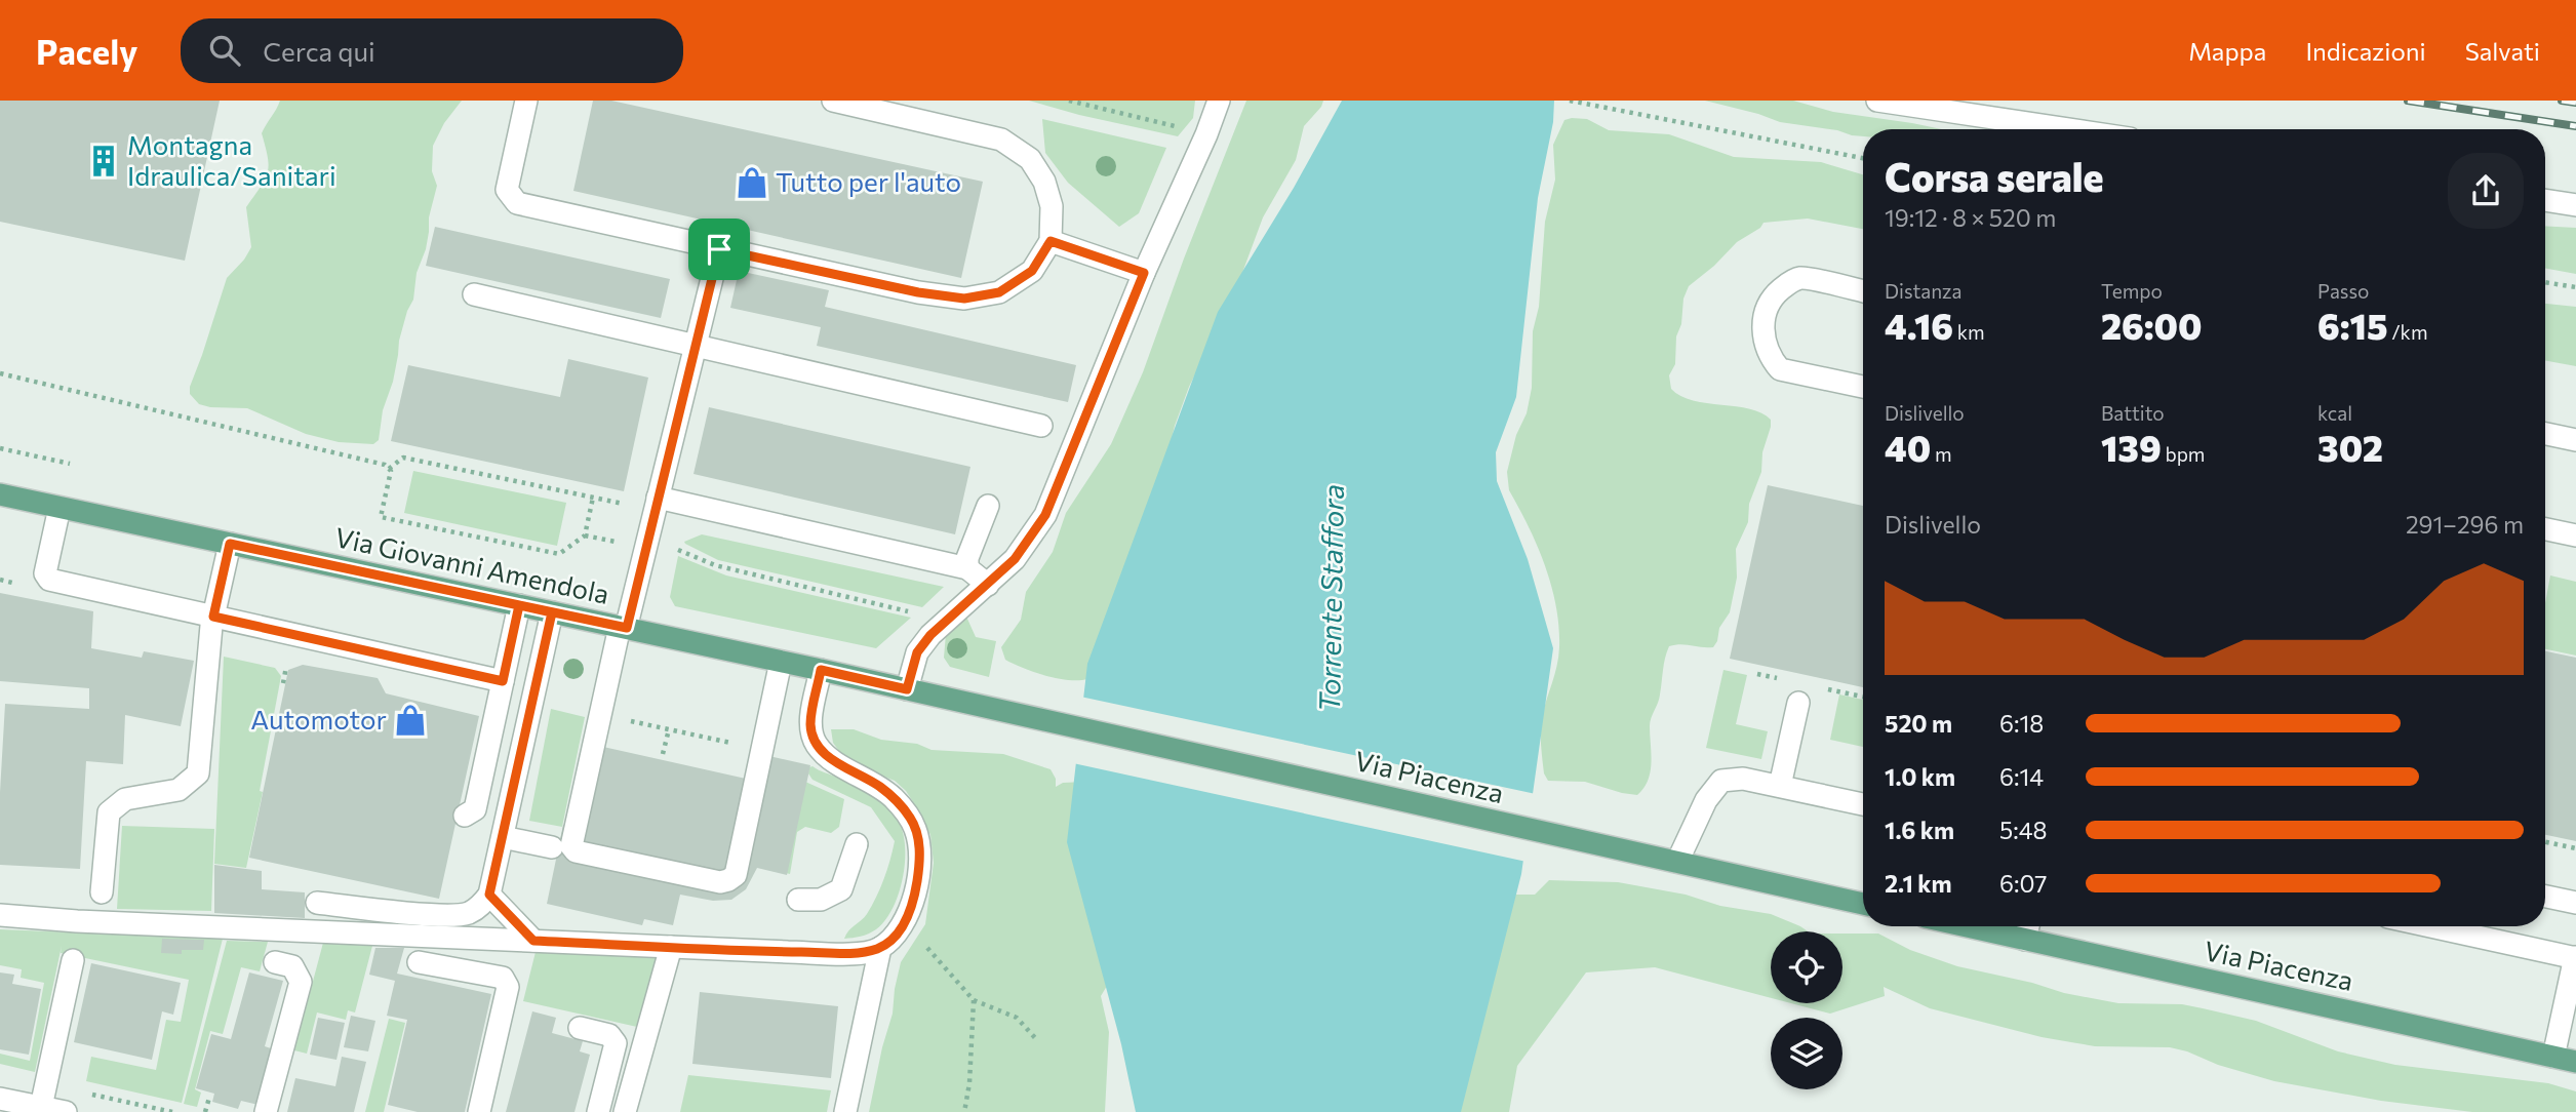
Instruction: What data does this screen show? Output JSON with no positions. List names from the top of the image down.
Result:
{
  "streets": {
    "main road": ["Via Giovanni Amendola", "Via Piacenza"]
  },
  "crossings": [
    ["Via Giovanni Amendola", "Via Piacenza"]
  ],
  "water": ["Torrente Staffora"],
  "places": {
    "building": ["Montagna Idraulica/Sanitari"],
    "shop": ["Tutto per l'auto", "Automotor"]
  },
  "page": {
    "header": "Pacely",
    "search": "Cerca qui",
    "nav": ["Mappa", "Indicazioni", "Salvati"],
    "heading": ["Corsa serale", "19:12 · 8 × 520 m"],
    "stats": [
      ["Distanza", "4.16 km"],
      ["Tempo", "26:00"],
      ["Passo", "6:15 /km"],
      ["Dislivello", "40 m"],
      ["Battito", "139 bpm"],
      ["kcal", "302"]
    ],
    "chart": ["Dislivello", "291–296 m"],
    "list": [
      {
        "name": "520 m",
        "note": "6:18"
      },
      {
        "name": "1.0 km",
        "note": "6:14"
      },
      {
        "name": "1.6 km",
        "note": "5:48"
      },
      {
        "name": "2.1 km",
        "note": "6:07"
      }
    ]
  }
}
